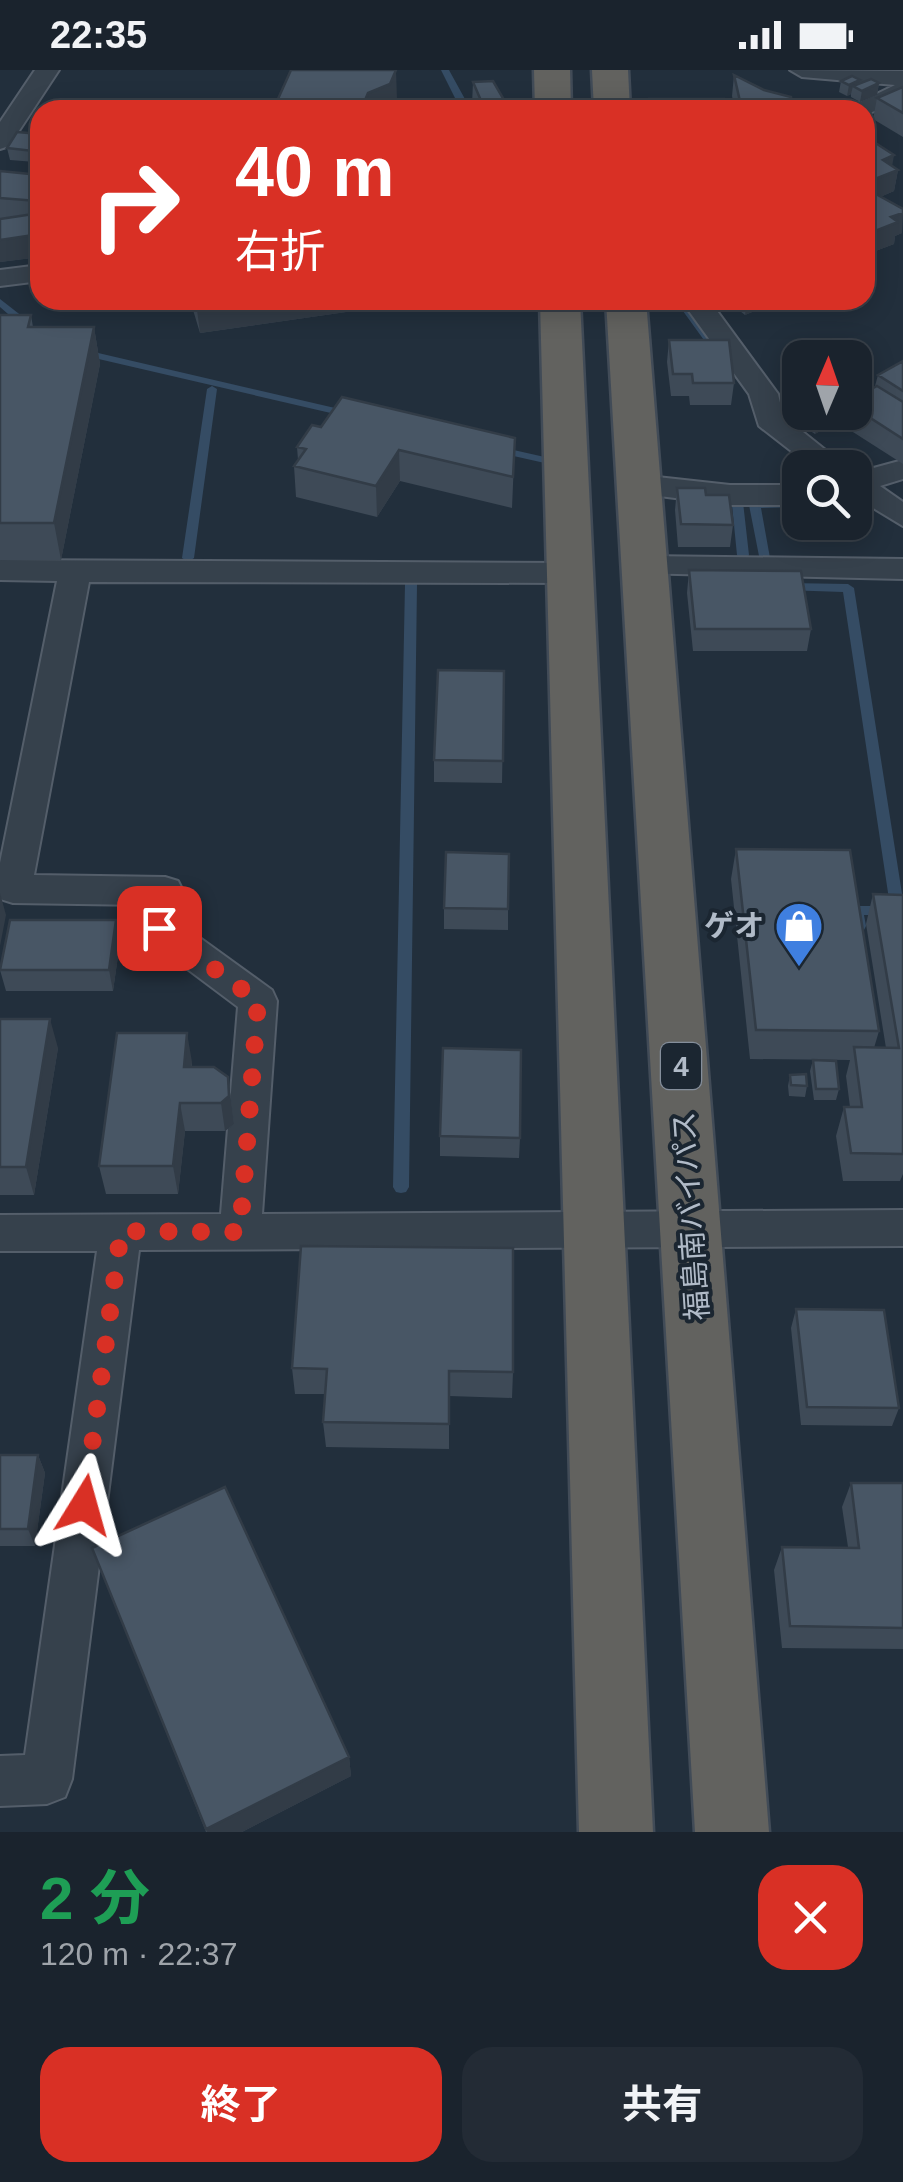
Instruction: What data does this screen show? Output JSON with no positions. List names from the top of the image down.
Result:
{
  "streets": {
    "highway": ["4", "福島南バイパス"]
  },
  "places": {
    "shop": ["ゲオ"]
  },
  "north": "top",
  "page": {
    "status": "22:35",
    "turn": ["40 m", "右折"],
    "heading": ["2 分", "120 m · 22:37"],
    "buttons": ["終了", "共有"]
  }
}
